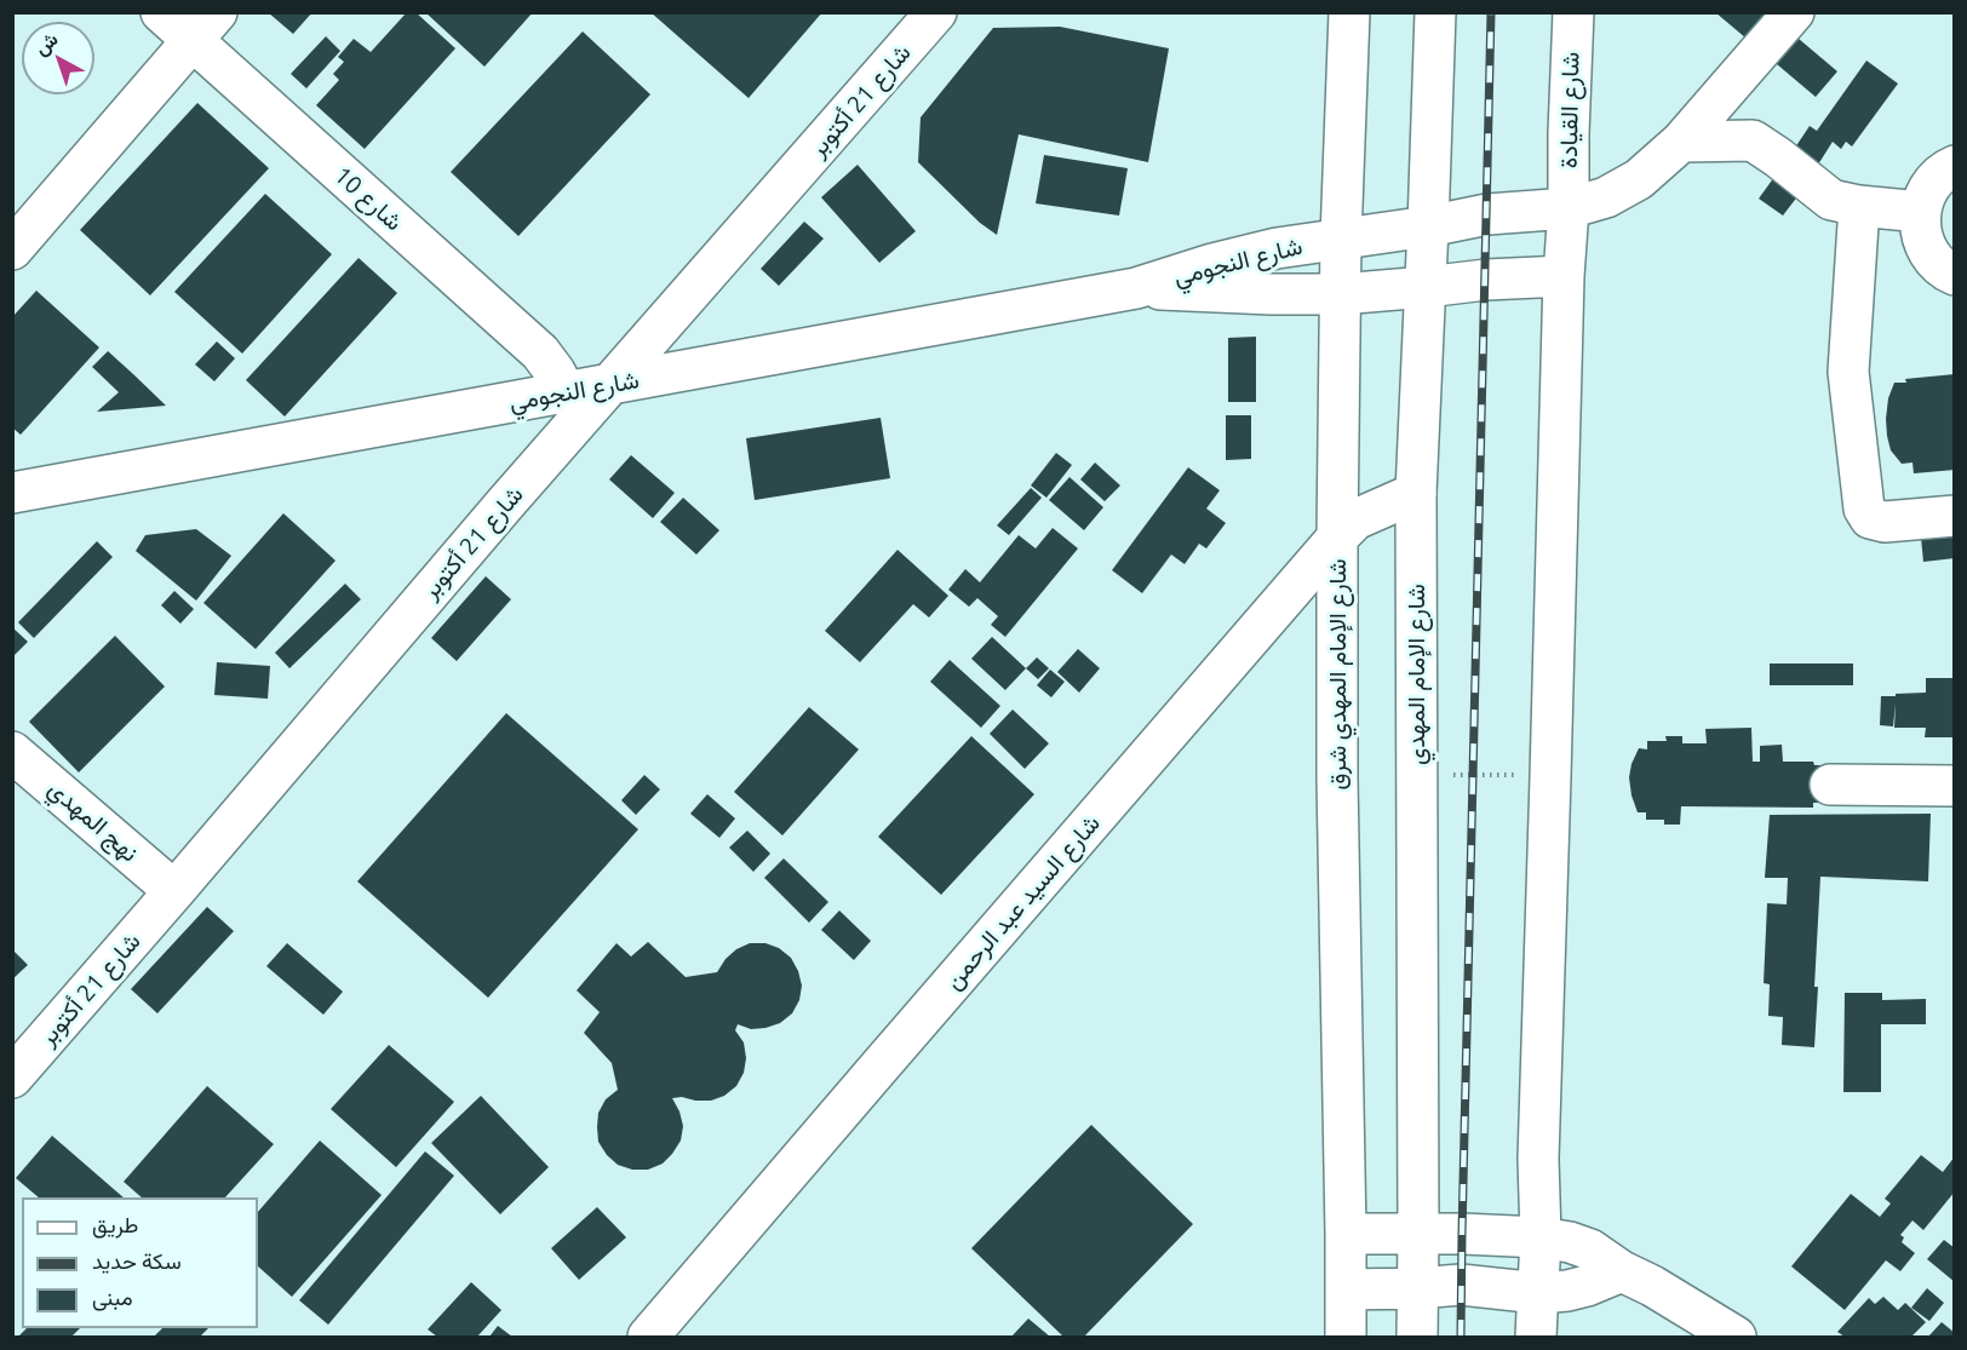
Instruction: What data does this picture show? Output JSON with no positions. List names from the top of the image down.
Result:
{
  "streets": {
    "street": [
      "شارع 21 أكتوبر",
      "شارع القيادة",
      "شارع 10",
      "شارع النجومي",
      "شارع الإمام المهدي شرق",
      "شارع الإمام المهدي",
      "نهج المهدي",
      "شارع السيد عبد الرحمن"
    ]
  },
  "crossings": [
    ["شارع 21 أكتوبر", "شارع النجومي"],
    ["شارع 21 أكتوبر", "نهج المهدي"],
    ["شارع القيادة", "شارع النجومي"],
    ["شارع 10", "شارع النجومي"],
    ["شارع النجومي", "شارع الإمام المهدي شرق"],
    ["شارع النجومي", "شارع الإمام المهدي"],
    ["شارع الإمام المهدي شرق", "شارع السيد عبد الرحمن"],
    ["شارع الإمام المهدي", "شارع السيد عبد الرحمن"]
  ],
  "legend": ["طريق", "سكة حديد", "مبنى"],
  "north": "top left"
}
